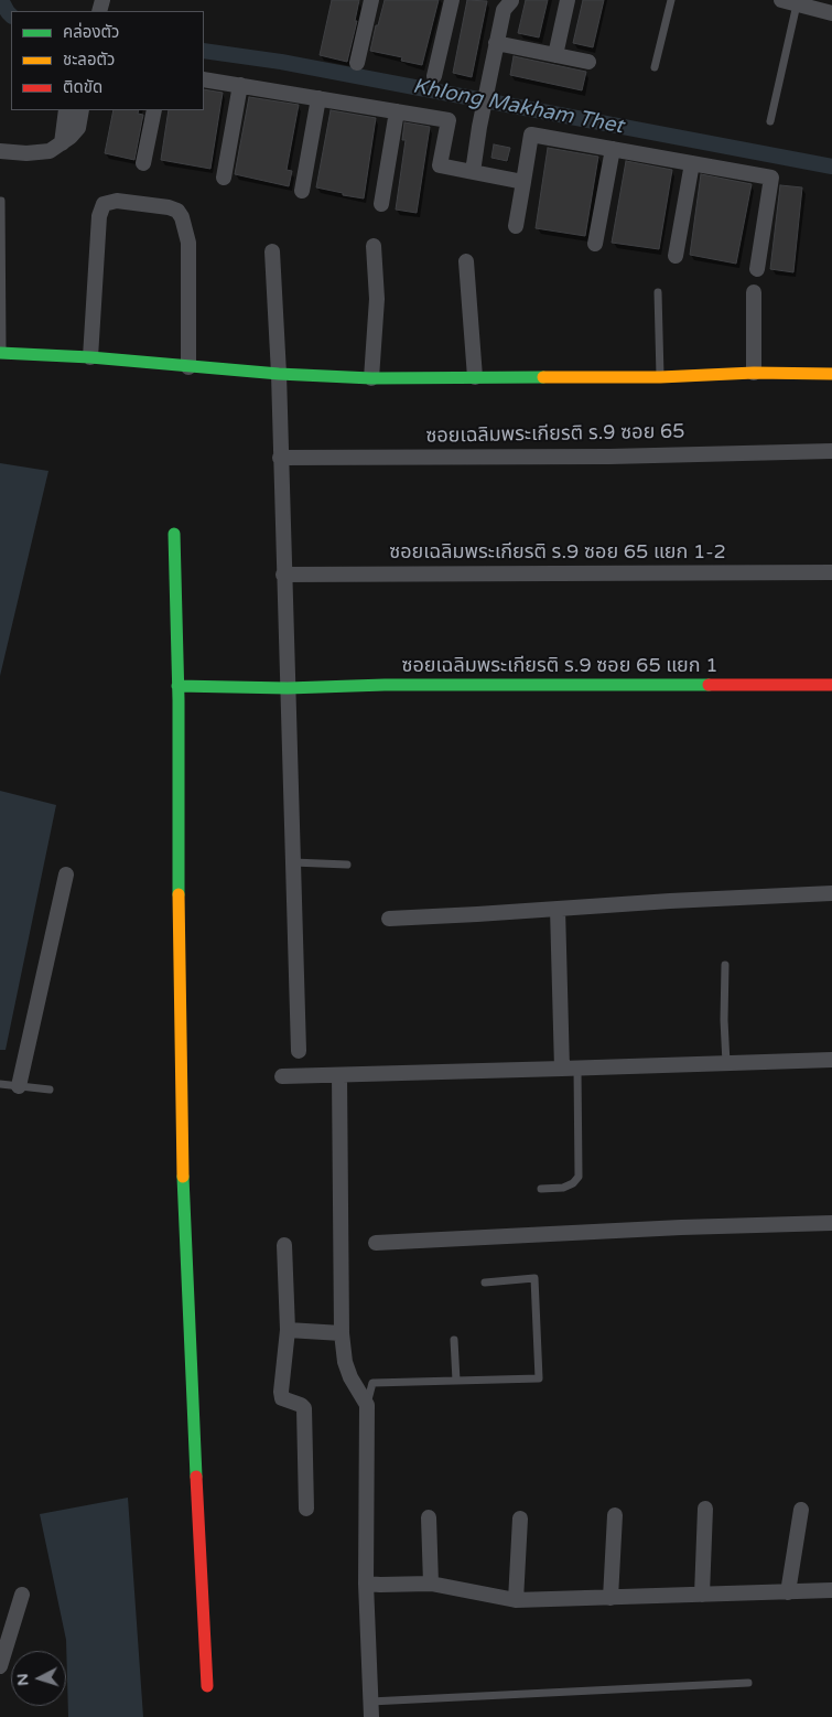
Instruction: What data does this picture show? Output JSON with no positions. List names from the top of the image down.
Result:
{
  "streets": {
    "street": ["ซอยเฉลิมพระเกียรติ ร.9 ซอย 65", "ซอยเฉลิมพระเกียรติ ร.9 ซอย 65 แยก 1-2", "ซอยเฉลิมพระเกียรติ ร.9 ซอย 65 แยก 1"]
  },
  "water": ["Khlong Makham Thet"],
  "legend": ["คล่องตัว", "ชะลอตัว", "ติดขัด"],
  "north": "left"
}
